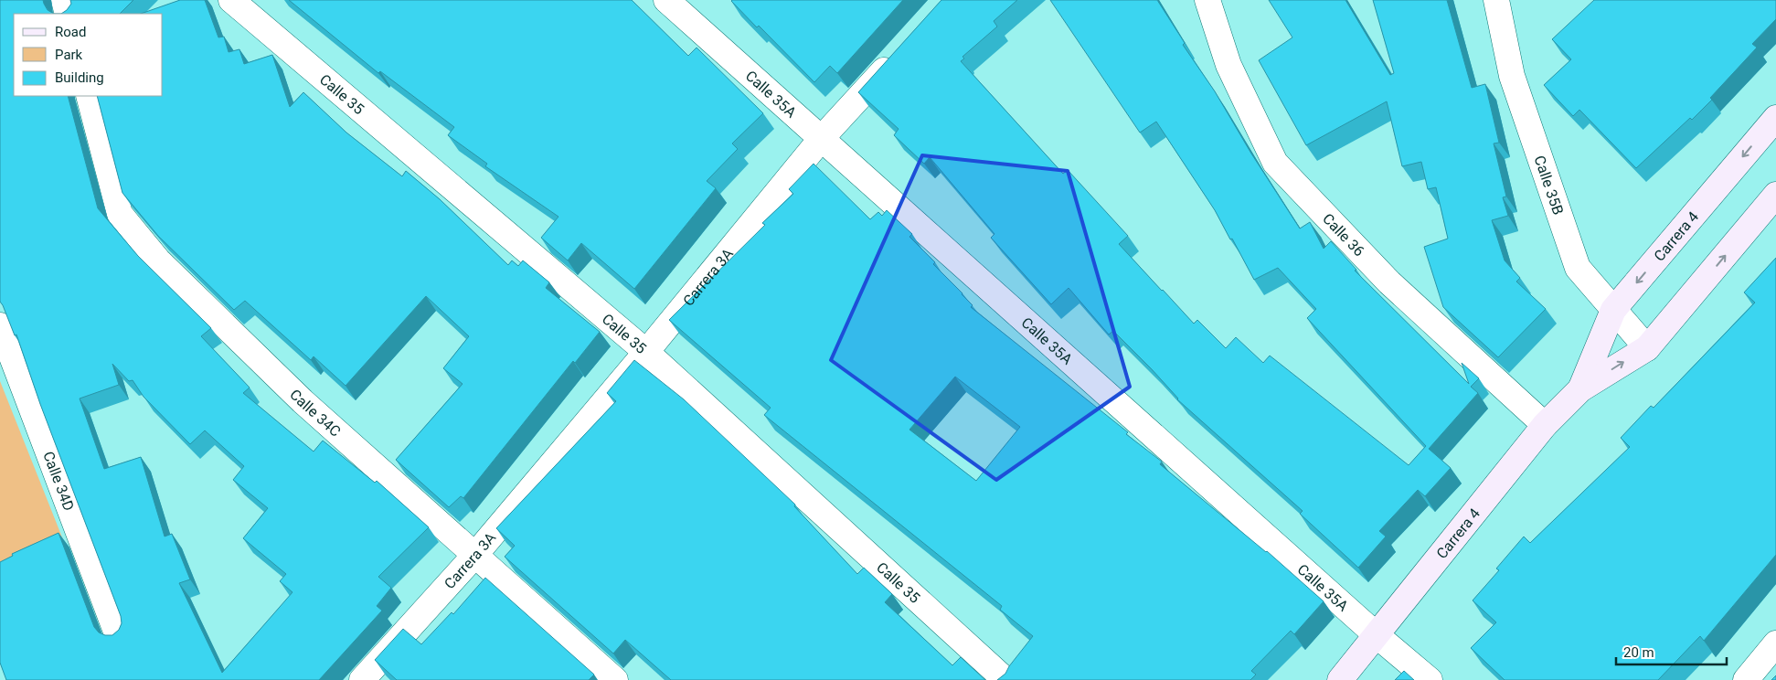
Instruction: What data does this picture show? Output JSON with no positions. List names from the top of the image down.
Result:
{
  "streets": {
    "street": [
      "Calle 35A",
      "Calle 35",
      "Calle 35B",
      "Calle 36",
      "Carrera 4",
      "Carrera 3A",
      "Calle 34C",
      "Calle 34D"
    ]
  },
  "crossings": [
    ["Calle 35A", "Carrera 4"],
    ["Calle 35A", "Carrera 3A"],
    ["Calle 35", "Carrera 3A"],
    ["Calle 35B", "Carrera 4"],
    ["Calle 36", "Carrera 4"],
    ["Carrera 3A", "Calle 34C"]
  ],
  "legend": ["Road", "Park", "Building"],
  "scale_bar": "20 m"
}
